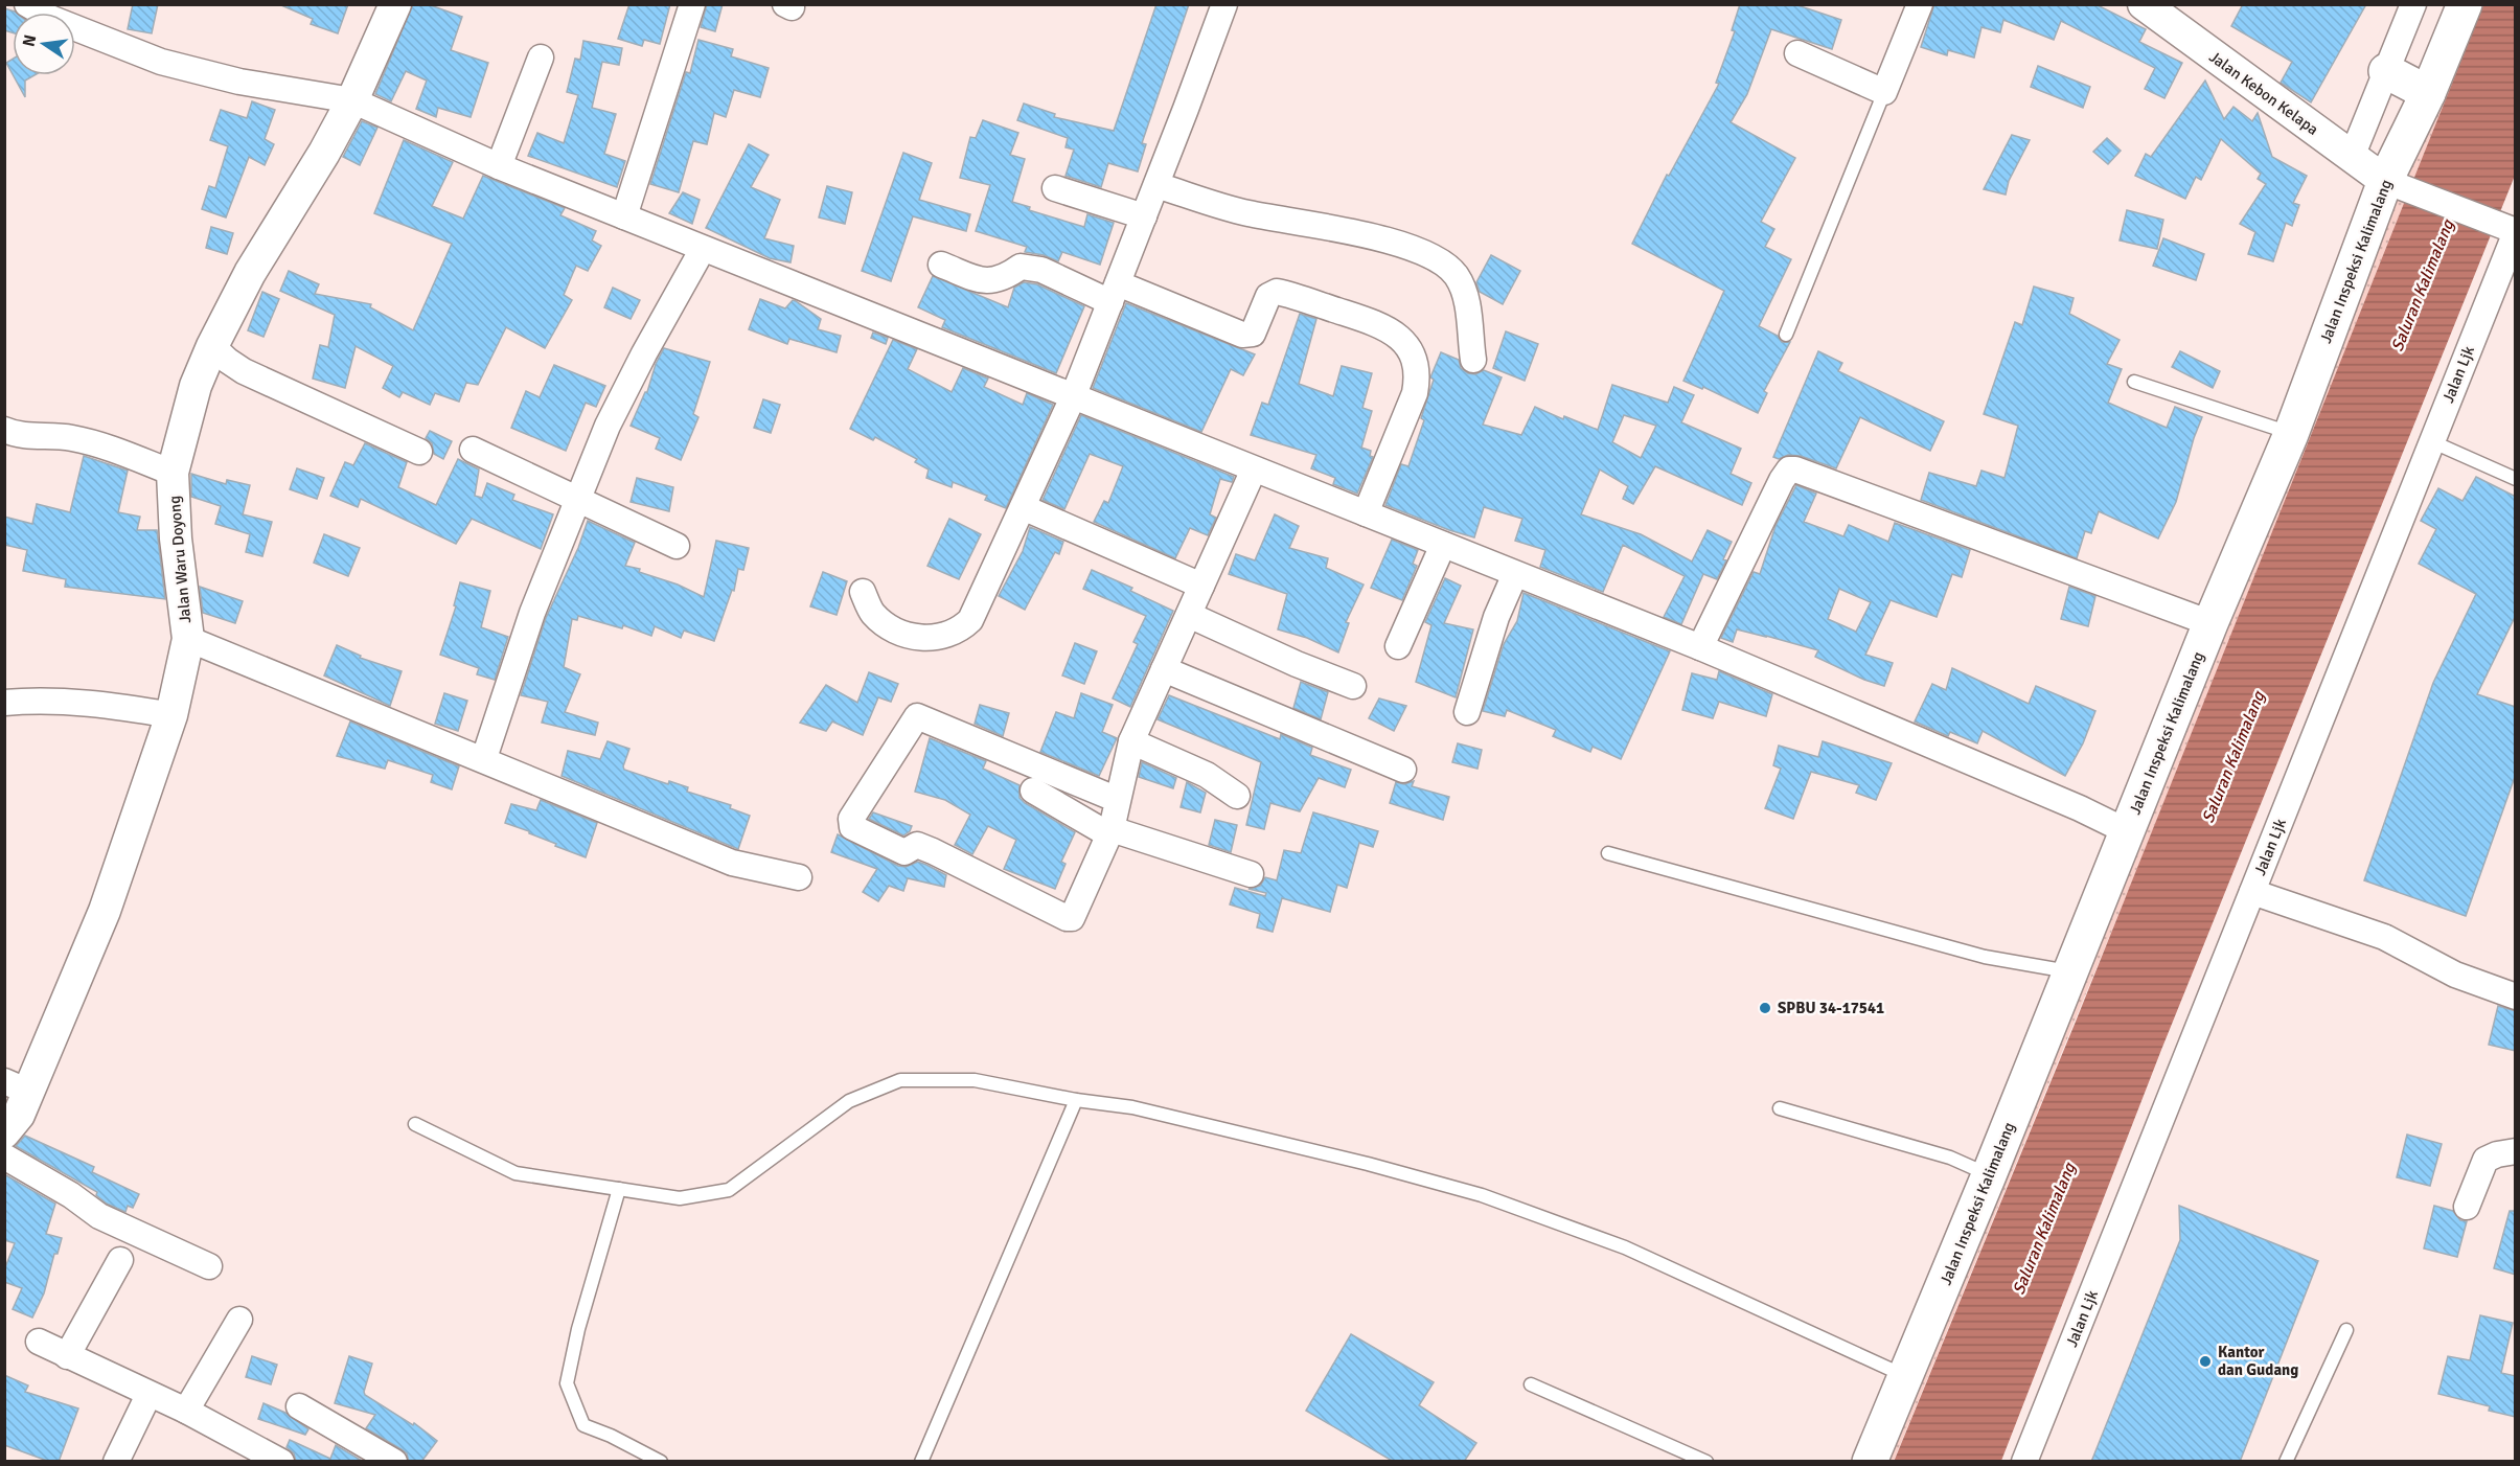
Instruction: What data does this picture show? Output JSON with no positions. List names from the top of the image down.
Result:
{
  "streets": {
    "main road": ["Jalan Inspeksi Kalimalang"],
    "street": ["Jalan Kebon Kelapa", "Jalan Ljk", "Jalan Waru Doyong"]
  },
  "crossings": [
    ["Jalan Kebon Kelapa", "Jalan Inspeksi Kalimalang"]
  ],
  "water": ["Saluran Kalimalang"],
  "places": ["SPBU 34-17541", "Kantor dan Gudang"],
  "north": "left"
}
